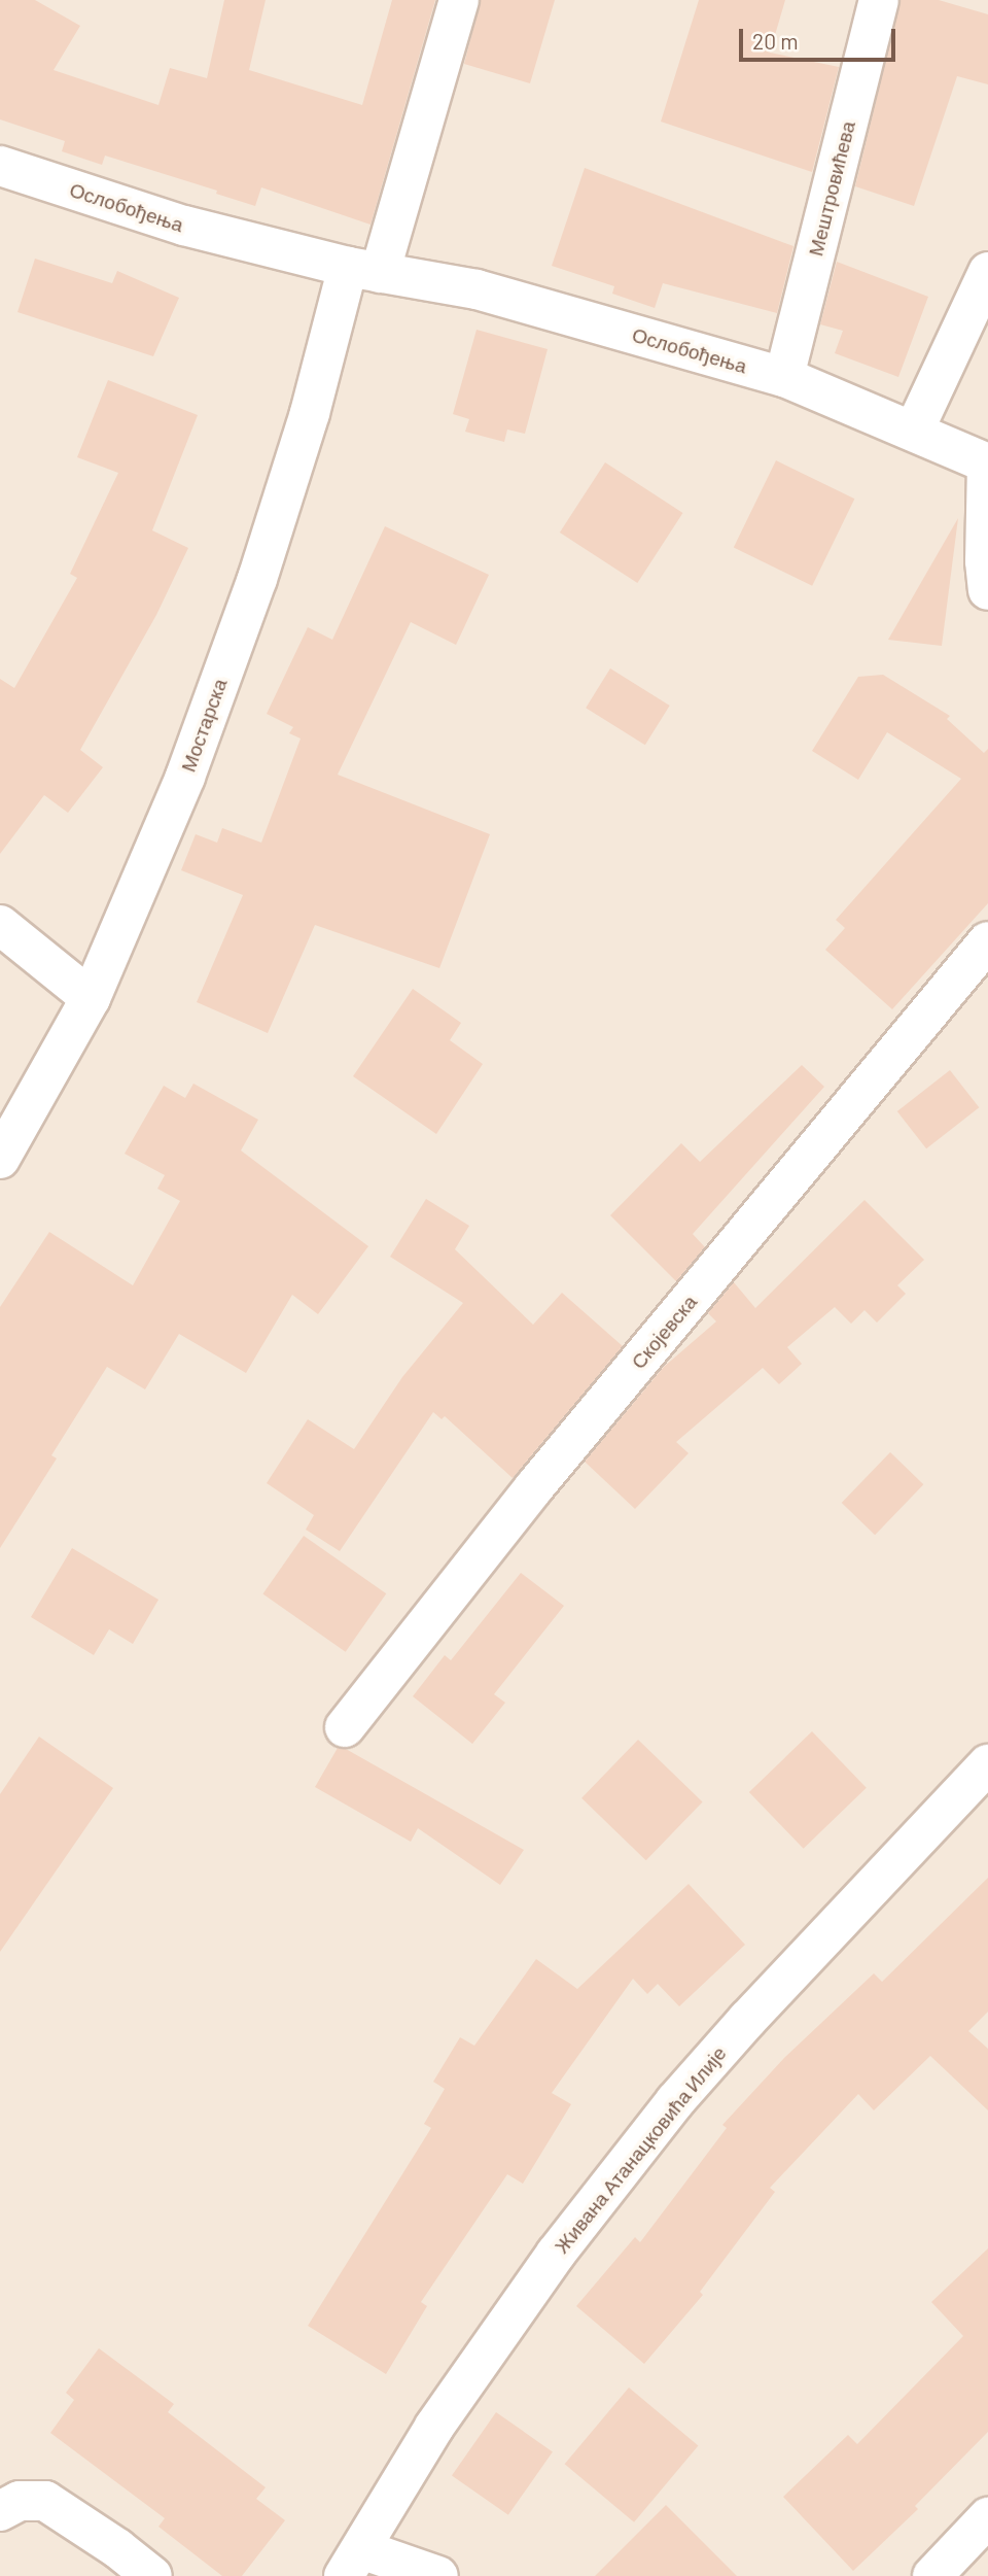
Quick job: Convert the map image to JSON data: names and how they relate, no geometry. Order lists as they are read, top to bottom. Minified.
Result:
{"streets":{"street":["Мештровићева","Ослобођења","Мостарска","Скојевска","Живана Атанацковића Илије"]},"crossings":[["Мештровићева","Ослобођења"],["Ослобођења","Мостарска"]],"scale_bar":"20 m"}
